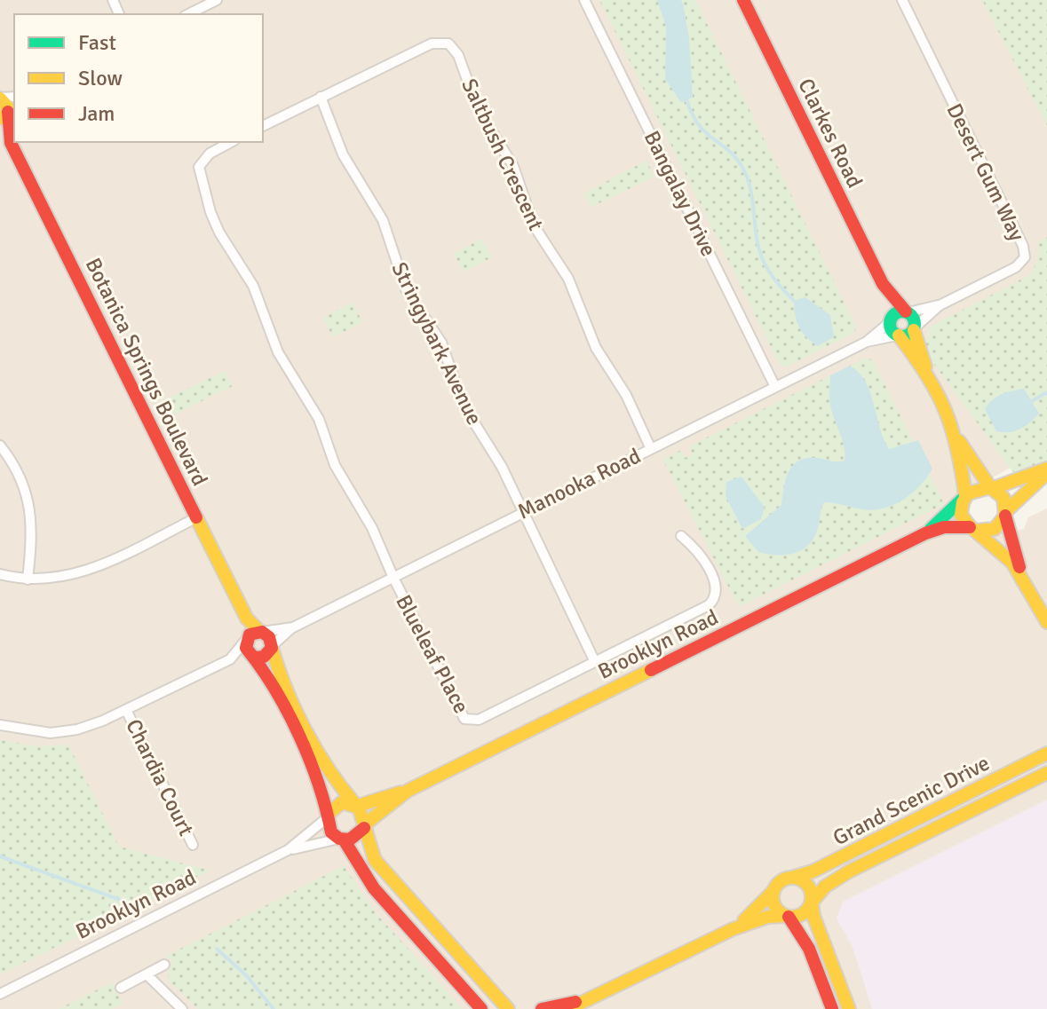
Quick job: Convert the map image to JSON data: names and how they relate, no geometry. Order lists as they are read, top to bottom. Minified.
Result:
{"streets":{"street":["Clarkes Road","Saltbush Crescent","Desert Gum Way","Bangalay Drive","Stringybark Avenue","Botanica Springs Boulevard","Manooka Road","Brooklyn Road","Blueleaf Place","Chardia Court","Grand Scenic Drive"]},"crossings":[["Clarkes Road","Desert Gum Way"],["Clarkes Road","Manooka Road"],["Saltbush Crescent","Stringybark Avenue"],["Saltbush Crescent","Manooka Road"],["Desert Gum Way","Manooka Road"],["Bangalay Drive","Manooka Road"],["Stringybark Avenue","Manooka Road"],["Stringybark Avenue","Blueleaf Place"],["Botanica Springs Boulevard","Manooka Road"],["Manooka Road","Blueleaf Place"]],"legend":["Fast","Slow","Jam"]}
